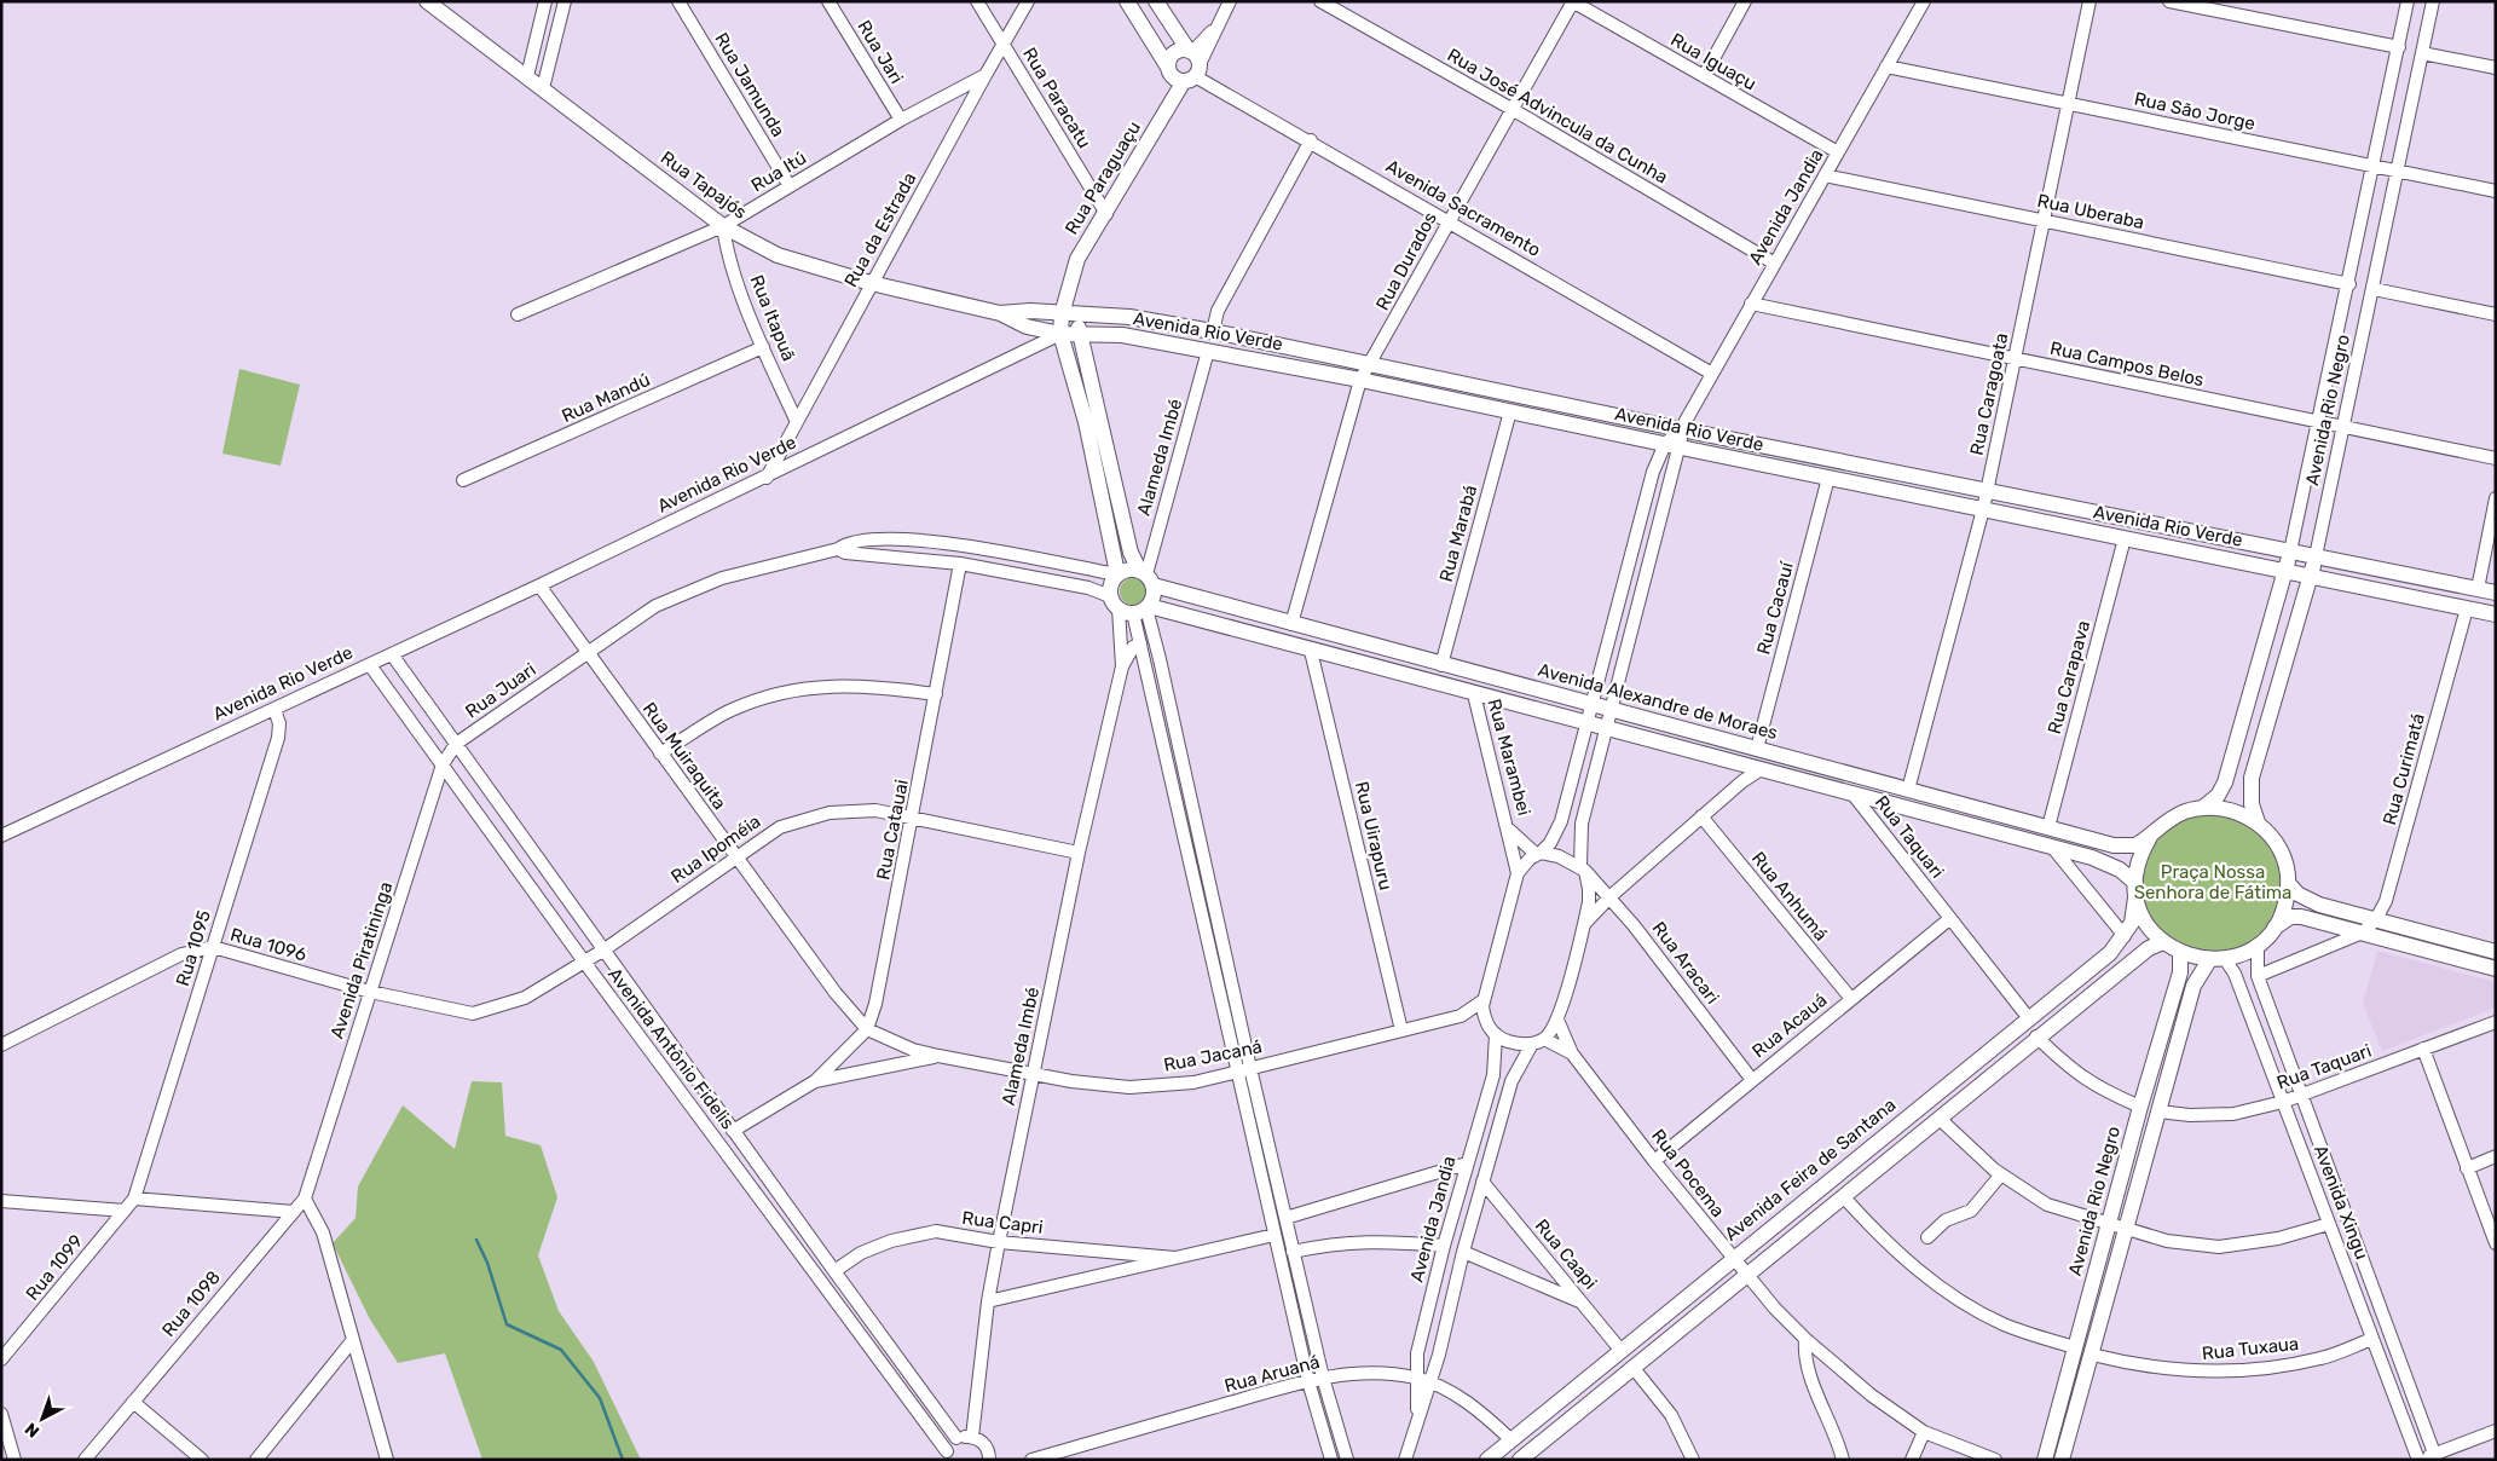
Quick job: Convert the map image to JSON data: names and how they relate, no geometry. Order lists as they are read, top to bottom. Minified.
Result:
{"streets":{"main road":["Rua Paraguaçu","Rua Tapajós","Avenida Rio Verde","Avenida Rio Negro","Avenida Alexandre de Moraes","Avenida Feira de Santana"],"street":["Rua Jari","Rua Iguaçu","Rua Jamunda","Rua Paracatu","Rua São Jorge","Rua José Advincula da Cunha","Rua Itú","Avenida Jandia","Avenida Sacramento","Rua Uberaba","Rua da Estrada","Rua Durados","Rua Itapuã","Rua Campos Belos","Rua Caragoata","Rua Mandú","Alameda Imbé","Rua Marabá","Rua Cacauí","Rua Carapava","Rua Juari","Rua Muiraquita","Rua Marambei","Rua Curimatá","Rua Catauai","Rua Uirapuru","Rua Taquari","Rua Ipoméia","Rua Anhumá","Rua 1096","Rua 1095","Avenida Piratininga","Rua Aracari","Rua Acauá","Avenida Antônio Fidelis","Rua Jacaná","Rua Pocema","Avenida Xingu","Rua Capri","Rua Caapi","Rua 1099","Rua 1098","Rua Tuxaua","Rua Aruaná"]},"crossings":[["Rua Jari","Rua Itú"],["Rua Iguaçu","Avenida Jandia"],["Rua Iguaçu","Rua Durados"],["Rua Jamunda","Rua Itú"],["Rua Paracatu","Rua Paraguaçu"],["Rua Paracatu","Rua da Estrada"],["Rua São Jorge","Avenida Jandia"],["Rua São Jorge","Rua Caragoata"],["Rua São Jorge","Avenida Rio Negro"],["Rua José Advincula da Cunha","Avenida Jandia"],["Rua José Advincula da Cunha","Rua Durados"],["Rua Itú","Rua Tapajós"],["Rua Itú","Rua da Estrada"],["Rua Itú","Rua Itapuã"],["Rua Paraguaçu","Rua Tapajós"],["Rua Paraguaçu","Avenida Sacramento"],["Rua Paraguaçu","Avenida Rio Verde"],["Rua Tapajós","Rua da Estrada"],["Rua Tapajós","Rua Itapuã"],["Rua Tapajós","Avenida Rio Verde"],["Avenida Jandia","Avenida Sacramento"],["Avenida Jandia","Rua Uberaba"],["Avenida Jandia","Avenida Rio Verde"],["Avenida Jandia","Rua Campos Belos"],["Avenida Jandia","Rua Aracari"],["Avenida Jandia","Rua Pocema"],["Avenida Jandia","Rua Caapi"],["Avenida Jandia","Rua Aruaná"],["Avenida Sacramento","Rua Durados"],["Rua Uberaba","Rua Caragoata"],["Rua Uberaba","Avenida Rio Negro"],["Rua da Estrada","Rua Itapuã"],["Rua da Estrada","Avenida Rio Verde"],["Rua Durados","Avenida Rio Verde"],["Rua Itapuã","Rua Mandú"],["Avenida Rio Verde","Rua Caragoata"],["Avenida Rio Verde","Avenida Rio Negro"],["Avenida Rio Verde","Alameda Imbé"],["Avenida Rio Verde","Rua Marabá"],["Avenida Rio Verde","Rua Cacauí"],["Avenida Rio Verde","Rua Carapava"],["Avenida Rio Verde","Rua Muiraquita"],["Avenida Rio Verde","Rua Curimatá"],["Avenida Rio Verde","Rua 1095"],["Avenida Rio Verde","Avenida Antônio Fidelis"],["Rua Campos Belos","Rua Caragoata"],["Rua Campos Belos","Avenida Rio Negro"],["Rua Caragoata","Avenida Alexandre de Moraes"],["Avenida Rio Negro","Avenida Alexandre de Moraes"],["Avenida Rio Negro","Avenida Feira de Santana"],["Avenida Rio Negro","Avenida Xingu"],["Alameda Imbé","Avenida Alexandre de Moraes"],["Alameda Imbé","Rua Ipoméia"],["Alameda Imbé","Rua Jacaná"],["Alameda Imbé","Rua Capri"],["Rua Marabá","Avenida Alexandre de Moraes"],["Rua Cacauí","Avenida Alexandre de Moraes"],["Rua Carapava","Avenida Alexandre de Moraes"],["Rua Juari","Rua Muiraquita"],["Rua Juari","Avenida Piratininga"],["Rua Juari","Avenida Antônio Fidelis"],["Avenida Alexandre de Moraes","Avenida Feira de Santana"],["Avenida Alexandre de Moraes","Avenida Xingu"],["Rua Muiraquita","Rua Catauai"],["Rua Muiraquita","Rua Ipoméia"],["Rua Muiraquita","Rua Jacaná"],["Rua Catauai","Rua Ipoméia"],["Rua Catauai","Rua Jacaná"],["Rua Uirapuru","Rua Jacaná"],["Rua Taquari","Rua Acauá"],["Rua Taquari","Avenida Feira de Santana"],["Rua Taquari","Avenida Xingu"],["Rua Ipoméia","Rua 1096"],["Rua Ipoméia","Avenida Antônio Fidelis"],["Rua Anhumá","Rua Acauá"],["Rua 1096","Rua 1095"],["Rua 1096","Avenida Piratininga"],["Rua 1095","Rua 1099"],["Avenida Piratininga","Avenida Antônio Fidelis"],["Avenida Piratininga","Rua 1098"],["Rua Aracari","Rua Acauá"],["Rua Acauá","Rua Pocema"],["Avenida Antônio Fidelis","Rua Jacaná"],["Avenida Antônio Fidelis","Rua Capri"],["Avenida Feira de Santana","Rua Pocema"],["Avenida Feira de Santana","Avenida Xingu"],["Avenida Feira de Santana","Rua Caapi"],["Avenida Feira de Santana","Rua Aruaná"],["Avenida Xingu","Rua Tuxaua"]],"parks":["Praça Nossa Senhora de Fátima"],"north":"bottom left"}
